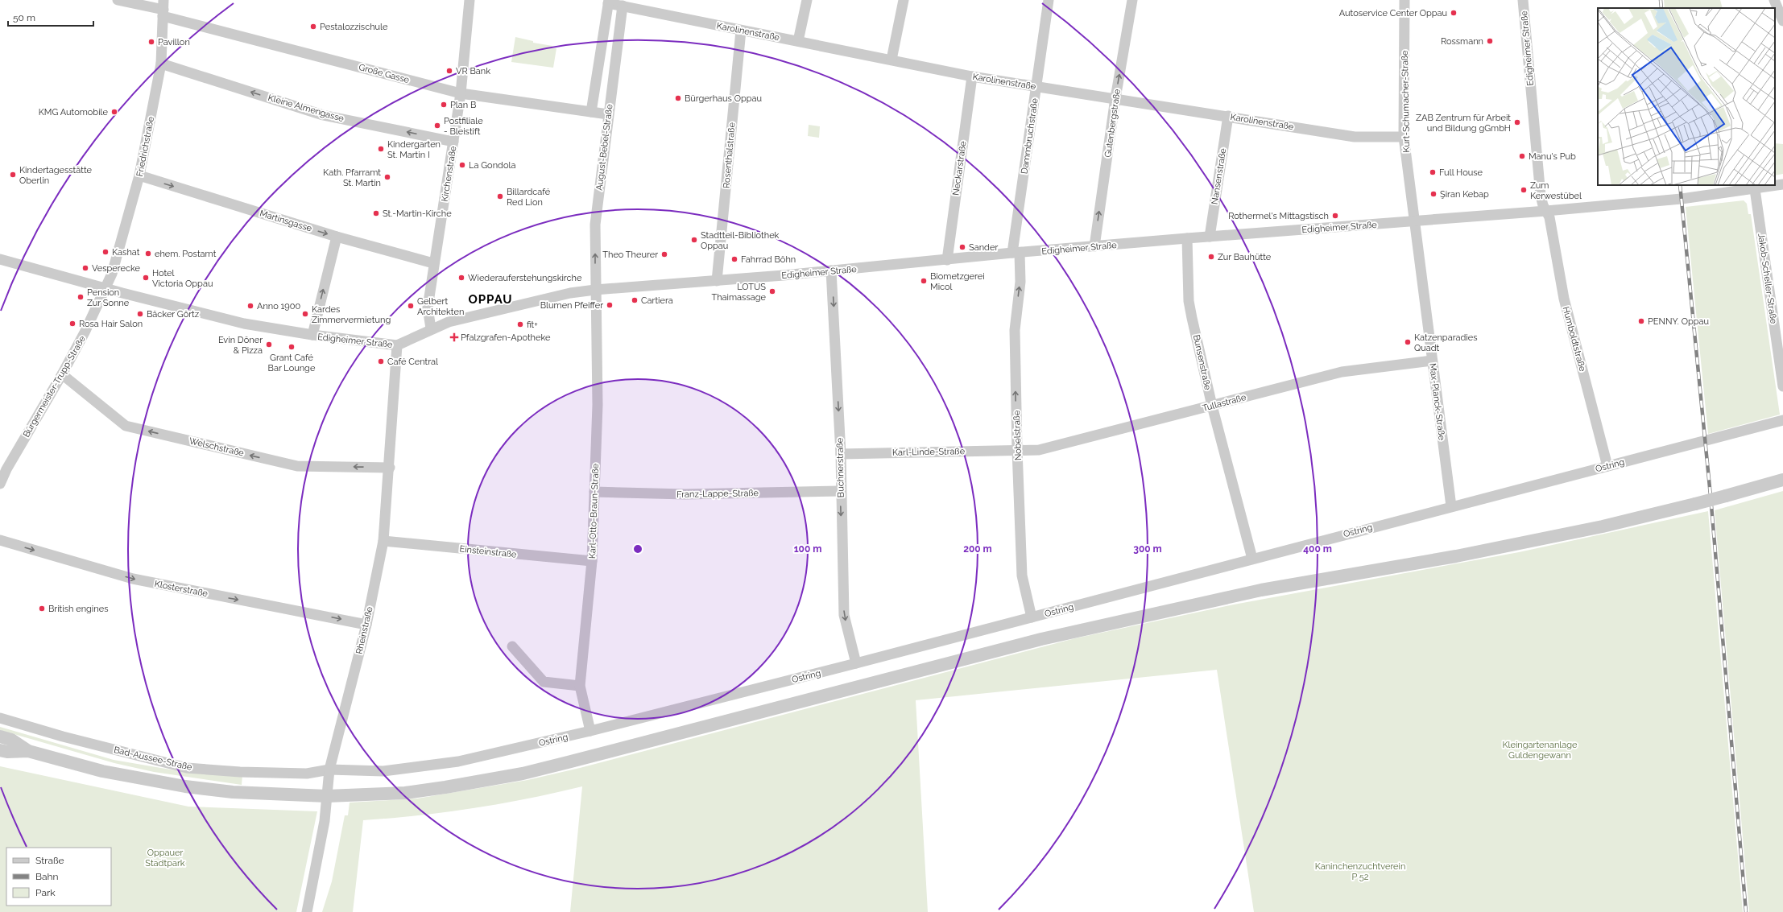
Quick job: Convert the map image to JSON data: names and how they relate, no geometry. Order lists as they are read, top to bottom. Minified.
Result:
{"streets":{"street":["Karolinenstraße","Edigheimer Straße","Große Gasse","Kurt-Schumacher-Straße","Kleine Almengasse","Gutenbergstraße","Dammbruchstraße","Friedrichstraße","August-Bebel-Straße","Rosenthalstraße","Neckarstraße","Kirchenstraße","Nansenstraße","Martinsgasse","Jakob-Scheller-Straße","Humboldtstraße","Bunsenstraße","Bürgermeister-Trupp-Straße","Max-Planck-Straße","Tullastraße","Nobelstraße","Welschstraße","Karl-Linde-Straße","Ostring","Buchnerstraße","Franz-Lappe-Straße","Karl-Otto-Braun-Straße","Einsteinstraße","Klosterstraße","Rheinstraße","Bad-Aussee-Straße"]},"crossings":[["Karolinenstraße","Kurt-Schumacher-Straße"],["Karolinenstraße","Gutenbergstraße"],["Karolinenstraße","Dammbruchstraße"],["Karolinenstraße","August-Bebel-Straße"],["Karolinenstraße","Rosenthalstraße"],["Karolinenstraße","Neckarstraße"],["Karolinenstraße","Nansenstraße"],["Edigheimer Straße","Kurt-Schumacher-Straße"],["Edigheimer Straße","Gutenbergstraße"],["Edigheimer Straße","Dammbruchstraße"],["Edigheimer Straße","Friedrichstraße"],["Edigheimer Straße","August-Bebel-Straße"],["Edigheimer Straße","Rosenthalstraße"],["Edigheimer Straße","Neckarstraße"],["Edigheimer Straße","Kirchenstraße"],["Edigheimer Straße","Nansenstraße"],["Edigheimer Straße","Jakob-Scheller-Straße"],["Edigheimer Straße","Humboldtstraße"],["Edigheimer Straße","Bunsenstraße"],["Edigheimer Straße","Bürgermeister-Trupp-Straße"],["Edigheimer Straße","Max-Planck-Straße"],["Edigheimer Straße","Nobelstraße"],["Edigheimer Straße","Buchnerstraße"],["Edigheimer Straße","Karl-Otto-Braun-Straße"],["Edigheimer Straße","Rheinstraße"],["Große Gasse","Friedrichstraße"],["Große Gasse","August-Bebel-Straße"],["Große Gasse","Kirchenstraße"],["Kurt-Schumacher-Straße","Max-Planck-Straße"],["Kleine Almengasse","Friedrichstraße"],["Kleine Almengasse","Kirchenstraße"],["Dammbruchstraße","Nobelstraße"],["Friedrichstraße","Martinsgasse"],["Friedrichstraße","Bürgermeister-Trupp-Straße"],["August-Bebel-Straße","Karl-Otto-Braun-Straße"],["Kirchenstraße","Martinsgasse"],["Humboldtstraße","Ostring"],["Bunsenstraße","Tullastraße"],["Bunsenstraße","Ostring"],["Bürgermeister-Trupp-Straße","Welschstraße"],["Max-Planck-Straße","Tullastraße"],["Max-Planck-Straße","Ostring"],["Tullastraße","Nobelstraße"],["Tullastraße","Karl-Linde-Straße"],["Nobelstraße","Karl-Linde-Straße"],["Nobelstraße","Ostring"],["Welschstraße","Rheinstraße"],["Karl-Linde-Straße","Buchnerstraße"],["Ostring","Buchnerstraße"],["Ostring","Karl-Otto-Braun-Straße"],["Ostring","Rheinstraße"],["Ostring","Bad-Aussee-Straße"],["Buchnerstraße","Franz-Lappe-Straße"],["Franz-Lappe-Straße","Karl-Otto-Braun-Straße"],["Karl-Otto-Braun-Straße","Einsteinstraße"],["Einsteinstraße","Rheinstraße"],["Klosterstraße","Rheinstraße"],["Rheinstraße","Bad-Aussee-Straße"]],"one_way":["Kleine Almengasse","Gutenbergstraße","August-Bebel-Straße","Martinsgasse","Nobelstraße","Welschstraße","Buchnerstraße","Klosterstraße"],"districts":["OPPAU"],"parks":["Kleingartenanlage Guldengewann","Oppauer Stadtpark","Kaninchenzuchtverein P 52"],"places":{"other":["Autoservice Center Oppau","Pestalozzischule","Rossmann","Pavillon","VR Bank","Bürgerhaus Oppau","Plan B","KMG Automobile","ZAB Zentrum für Arbeit und Bildung gGmbH","Postfiliale - Bleistift","Kindergarten St. Martin I","Manu's Pub","La Gondola","Full House","Kindertagesstätte Oberlin","Kath. Pfarramt St. Martin","Zum Kerwestübel","Şiran Kebap","Billardcafé Red Lion","St.-Martin-Kirche","Rothermel's Mittagstisch","Stadtteil-Bibliothek Oppau","Sander","Kashat","ehem. Postamt","Theo Theurer","Zur Bauhütte","Fahrrad Böhn","Vesperecke","Hotel Victoria Oppau","Wiederauferstehungskirche","Biometzgerei Micol","LOTUS Thaimassage","Pension Zur Sonne","Cartiera","Blumen Pfeiffer","Anno 1900","Gelbert Architekten","Bäcker Görtz","Kardes Zimmervermietung","PENNY. Oppau","Rosa Hair Salon","fit+","Katzenparadies Quadt","Evin Döner & Pizza","Grant Café Bar Lounge","Café Central","British engines"],"health":["Pfalzgrafen-Apotheke"]},"legend":["Straße","Bahn","Park"],"scale_bar":"50 m","rings":["100 m","200 m","300 m","400 m"]}
